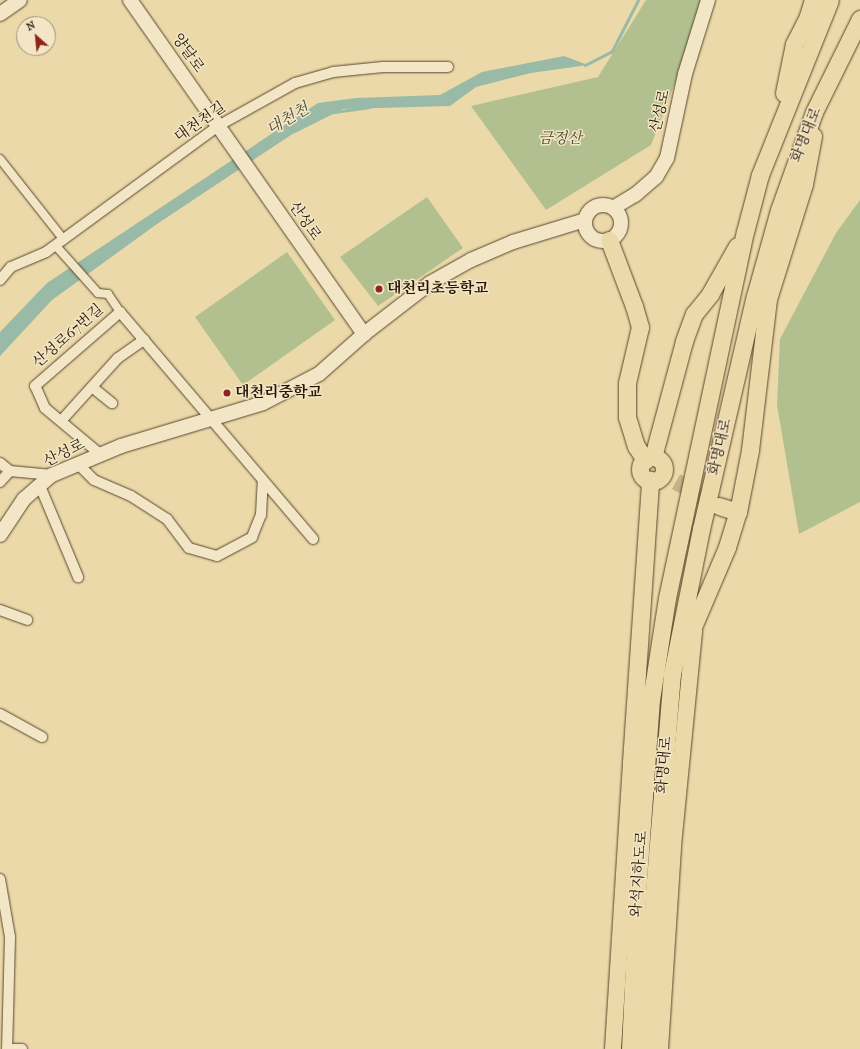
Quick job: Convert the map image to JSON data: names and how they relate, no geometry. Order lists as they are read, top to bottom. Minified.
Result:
{"streets":{"highway":["화명대로","와석지하도로"],"main road":["양달로","산성로"],"street":["대천천길","산성로67번길"]},"crossings":[["양달로","산성로"],["양달로","대천천길"],["산성로","대천천길"],["산성로","산성로67번길"],["화명대로","와석지하도로"]],"water":["대천천"],"parks":["금정산"],"places":["대천리초등학교","대천리중학교"],"north":"top left"}
